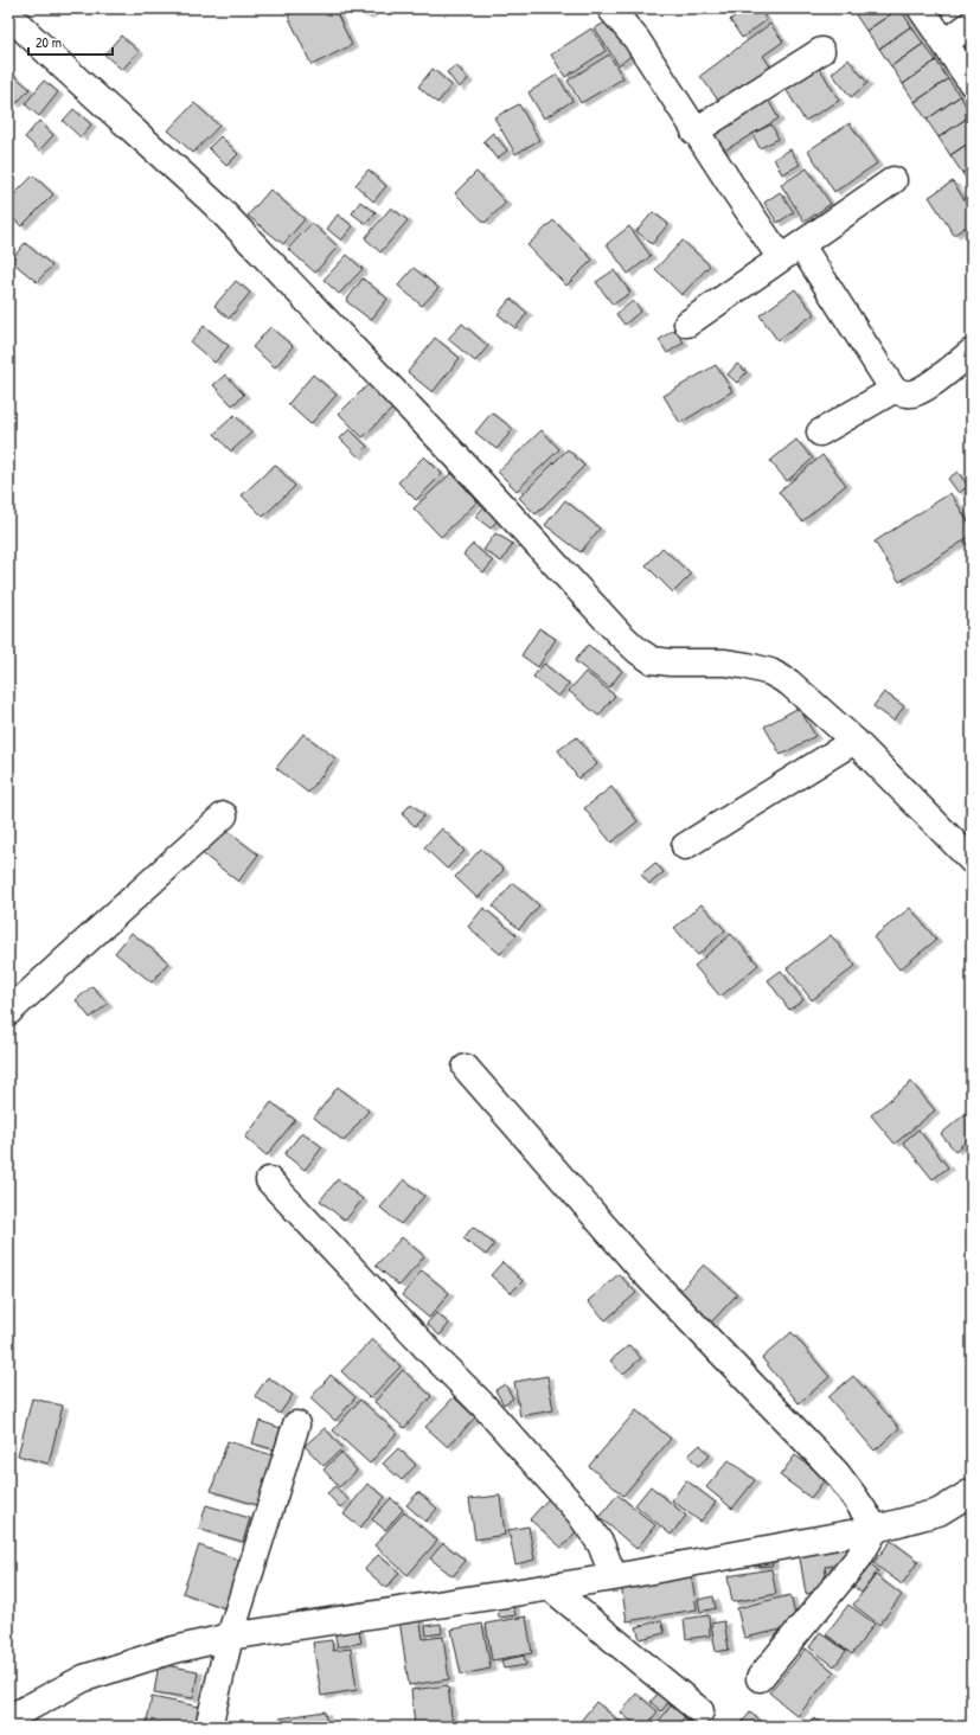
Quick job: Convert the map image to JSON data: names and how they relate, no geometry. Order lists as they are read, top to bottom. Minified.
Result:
{"scale_bar":"20 m"}
